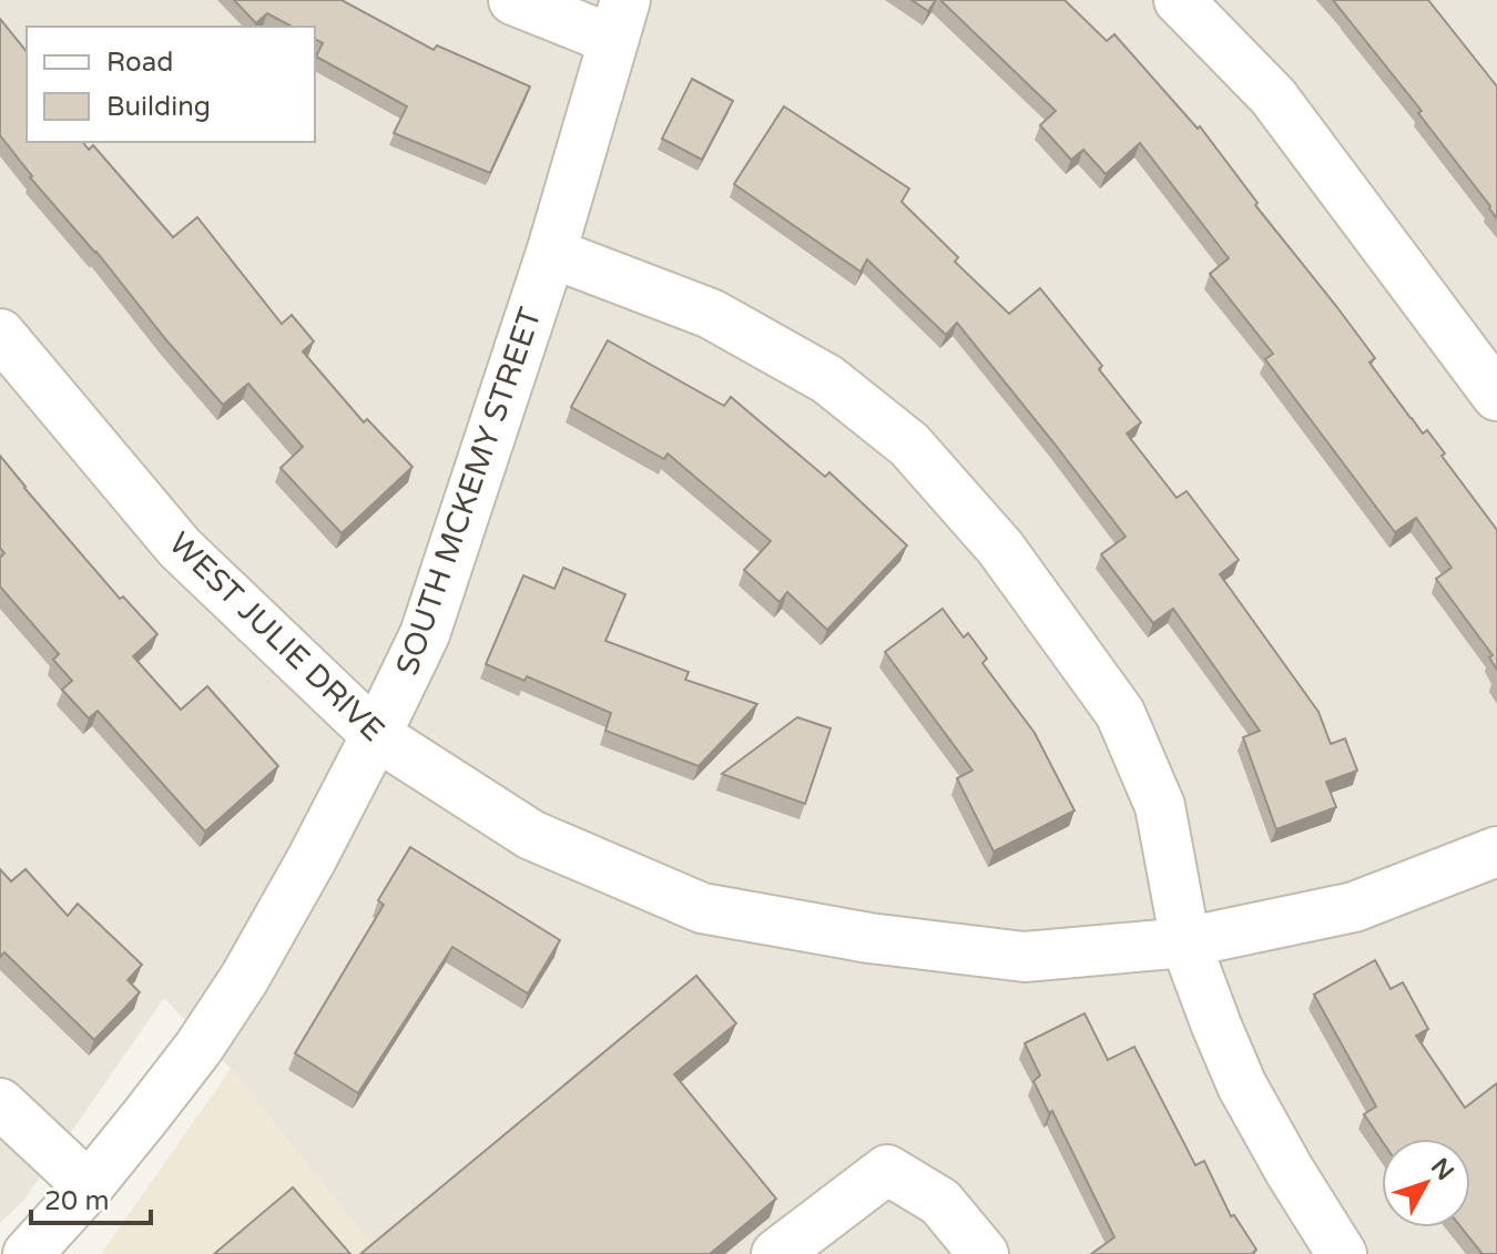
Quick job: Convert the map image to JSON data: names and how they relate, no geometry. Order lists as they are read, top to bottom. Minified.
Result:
{"streets":{"street":["SOUTH MCKEMY STREET","WEST JULIE DRIVE"]},"crossings":[["SOUTH MCKEMY STREET","WEST JULIE DRIVE"]],"legend":["Road","Building"],"scale_bar":"20 m","north":"top right"}
